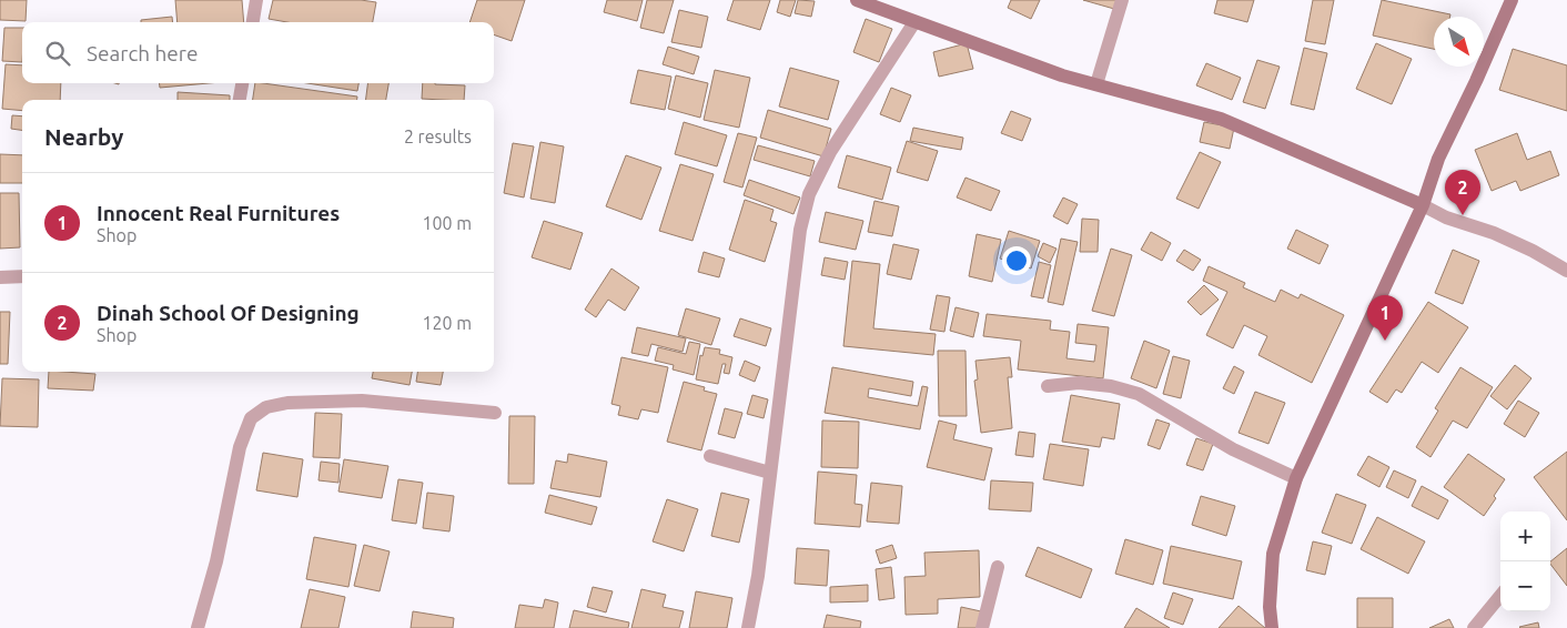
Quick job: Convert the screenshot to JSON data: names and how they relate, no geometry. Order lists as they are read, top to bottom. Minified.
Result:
{"north":"bottom right","page":{"search":"Search here","heading":["Nearby","2 results"],"pins":["2","1"],"list":[{"mark":"1","name":"Innocent Real Furnitures","note":"Shop","value":"100 m"},{"mark":"2","name":"Dinah School Of Designing","note":"Shop","value":"120 m"}],"map_buttons":["+","−"]}}
